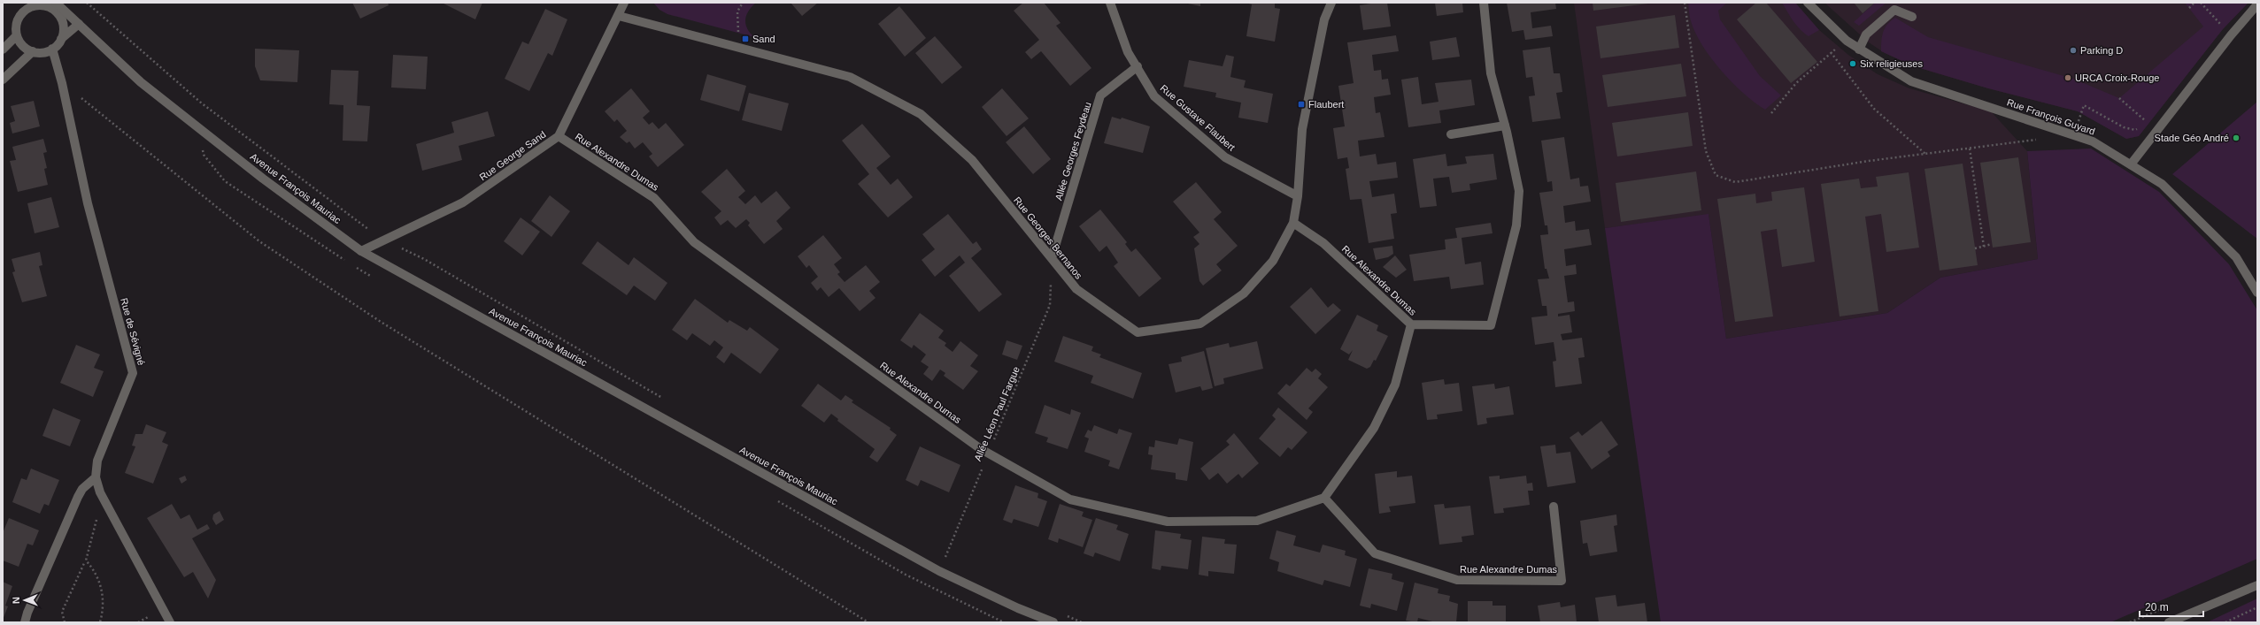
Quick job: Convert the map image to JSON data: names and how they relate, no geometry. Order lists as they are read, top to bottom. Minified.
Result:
{"streets":{"street":["Rue François Guyard","Rue Gustave Flaubert","Allée Georges Feydeau","Rue George Sand","Rue Alexandre Dumas","Avenue François Mauriac","Rue Georges Bernanos","Rue de Sévigné"],"path":["Allée Léon Paul Fargue"]},"crossings":[["Rue Gustave Flaubert","Allée Georges Feydeau"],["Rue Gustave Flaubert","Rue Georges Bernanos"],["Allée Georges Feydeau","Rue Georges Bernanos"],["Allée Georges Feydeau","Allée Léon Paul Fargue"],["Rue George Sand","Rue Alexandre Dumas"],["Rue George Sand","Avenue François Mauriac"],["Rue George Sand","Rue Georges Bernanos"],["Rue Alexandre Dumas","Rue Georges Bernanos"],["Rue Alexandre Dumas","Allée Léon Paul Fargue"],["Rue Georges Bernanos","Allée Léon Paul Fargue"]],"places":{"transit":["Sand","Flaubert"],"other":["Parking D","Six religieuses","URCA Croix-Rouge","Stade Géo André"]},"scale_bar":"20 m","north":"left"}
